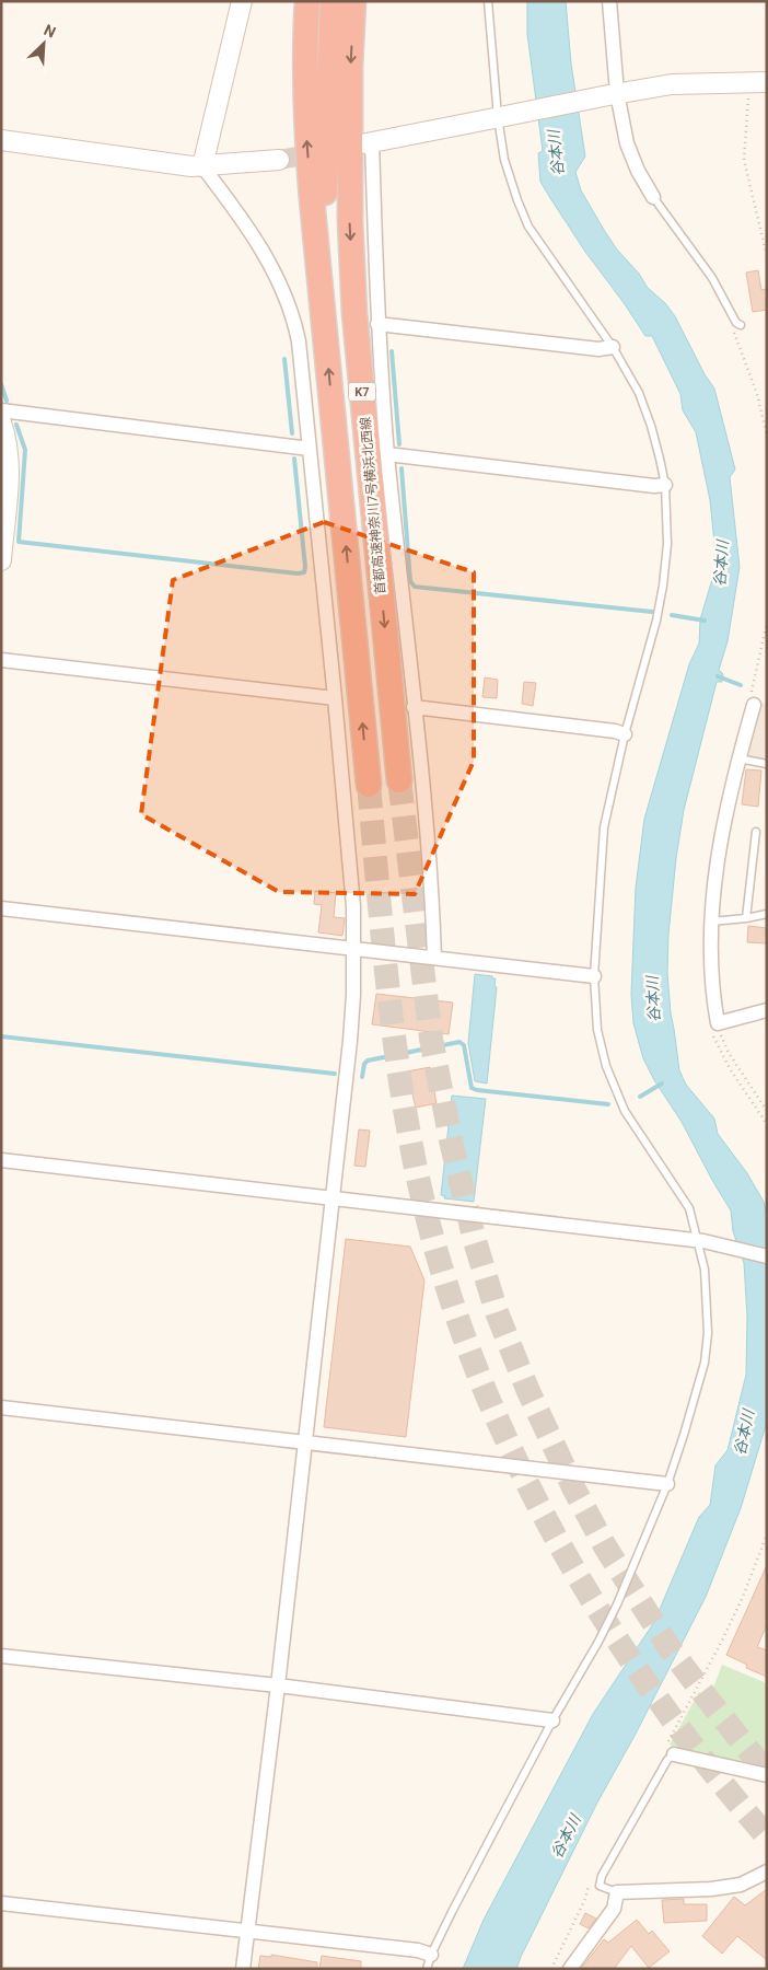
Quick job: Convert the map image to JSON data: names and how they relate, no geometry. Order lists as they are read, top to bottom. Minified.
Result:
{"streets":{"highway":["K7","首都高速神奈川7号横浜北西線"]},"water":["谷本川"],"north":"top right"}
